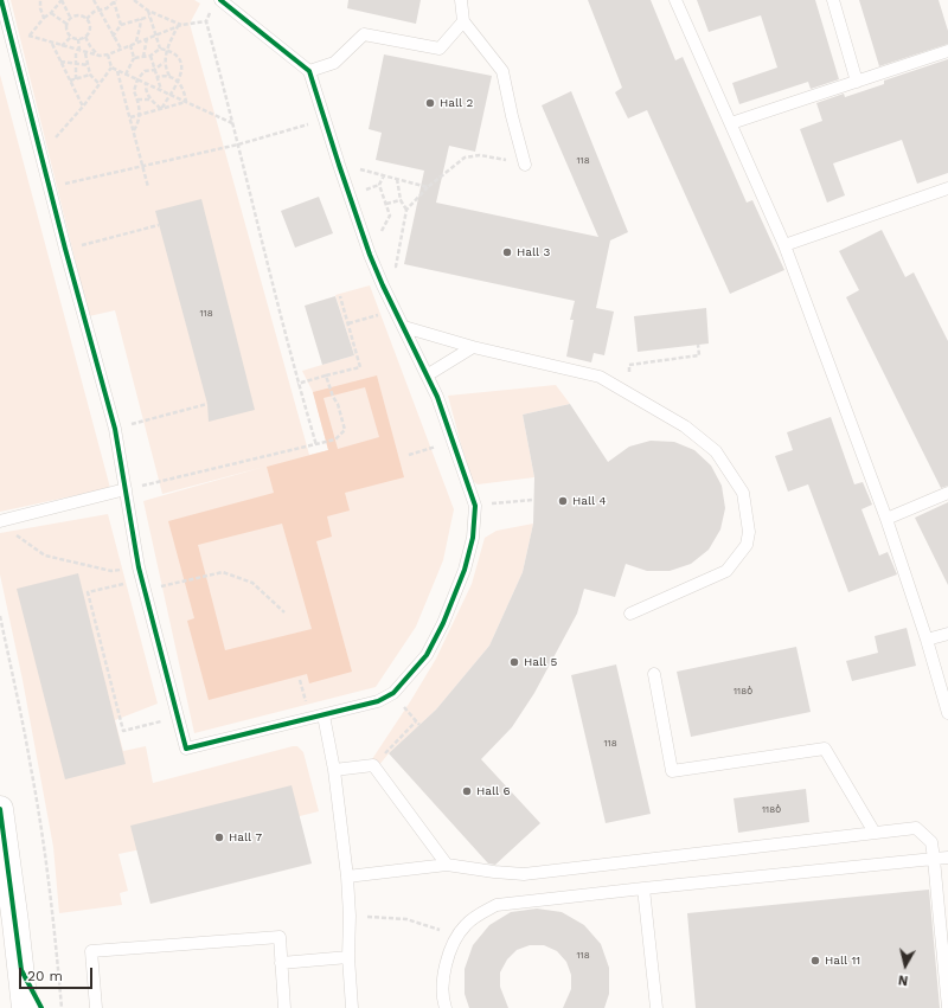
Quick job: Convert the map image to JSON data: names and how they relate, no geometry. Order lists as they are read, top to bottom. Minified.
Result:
{"places":["Hall 2","Hall 3","Hall 4","Hall 5","Hall 6","Hall 7","Hall 11"],"house_numbers":["118","118","118ბ","118","118ბ","118"],"scale_bar":"20 m","north":"bottom"}
